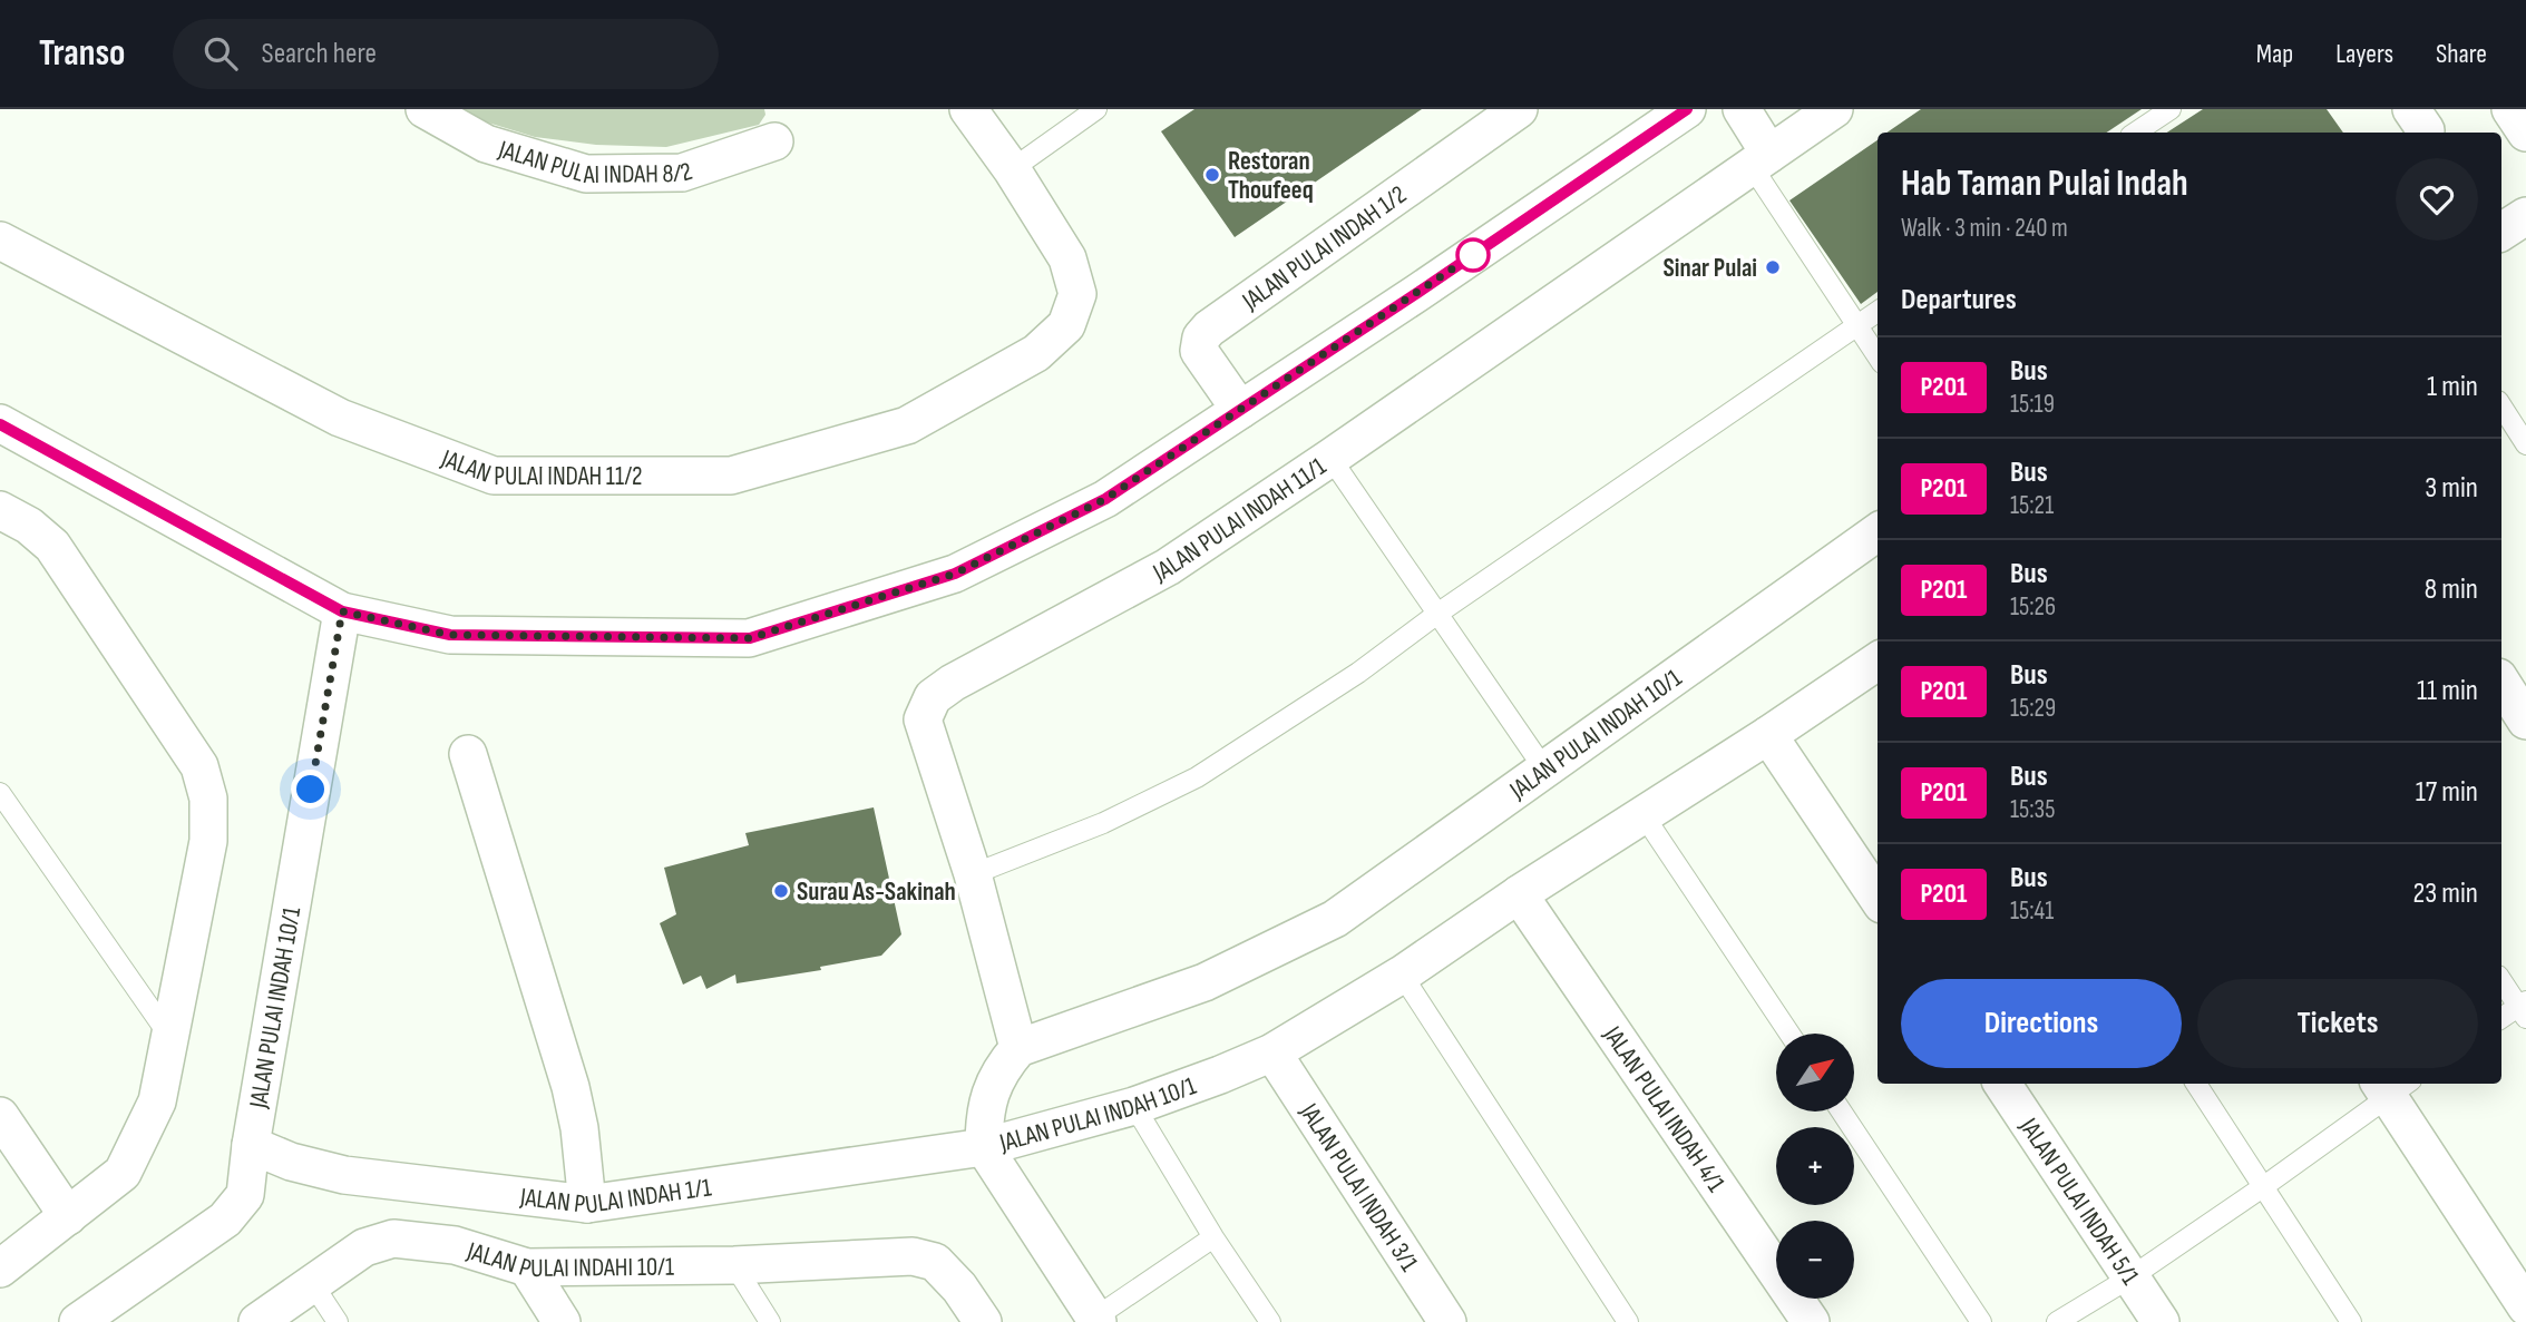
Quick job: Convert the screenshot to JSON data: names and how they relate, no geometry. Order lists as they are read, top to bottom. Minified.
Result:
{"streets":{"street":["JALAN PULAI INDAH 8/2","JALAN PULAI INDAH 1/2","JALAN PULAI INDAH 11/2","JALAN PULAI INDAH 11/1","JALAN PULAI INDAH 10/1","JALAN PULAI INDAH 4/1","JALAN PULAI INDAH 3/1","JALAN PULAI INDAH 1/1","JALAN PULAI INDAH 5/1","JALAN PULAI INDAHI 10/1"]},"crossings":[["JALAN PULAI INDAH 11/1","JALAN PULAI INDAH 10/1"],["JALAN PULAI INDAH 10/1","JALAN PULAI INDAH 4/1"],["JALAN PULAI INDAH 10/1","JALAN PULAI INDAH 3/1"],["JALAN PULAI INDAH 10/1","JALAN PULAI INDAH 1/1"]],"places":["Restoran Thoufeeq","Sinar Pulai","Surau As-Sakinah"],"lines":["bus line P201"],"north":"top right","page":{"header":"Transo","search":"Search here","nav":["Map","Layers","Share"],"heading":[["Hab Taman Pulai Indah","Walk · 3 min · 240 m"],"Departures"],"list":[{"mark":"P201","name":"Bus","note":"15:19","value":"1 min"},{"mark":"P201","name":"Bus","note":"15:21","value":"3 min"},{"mark":"P201","name":"Bus","note":"15:26","value":"8 min"},{"mark":"P201","name":"Bus","note":"15:29","value":"11 min"},{"mark":"P201","name":"Bus","note":"15:35","value":"17 min"},{"mark":"P201","name":"Bus","note":"15:41","value":"23 min"}],"buttons":["Directions","Tickets"],"map_buttons":["+","−"]}}
